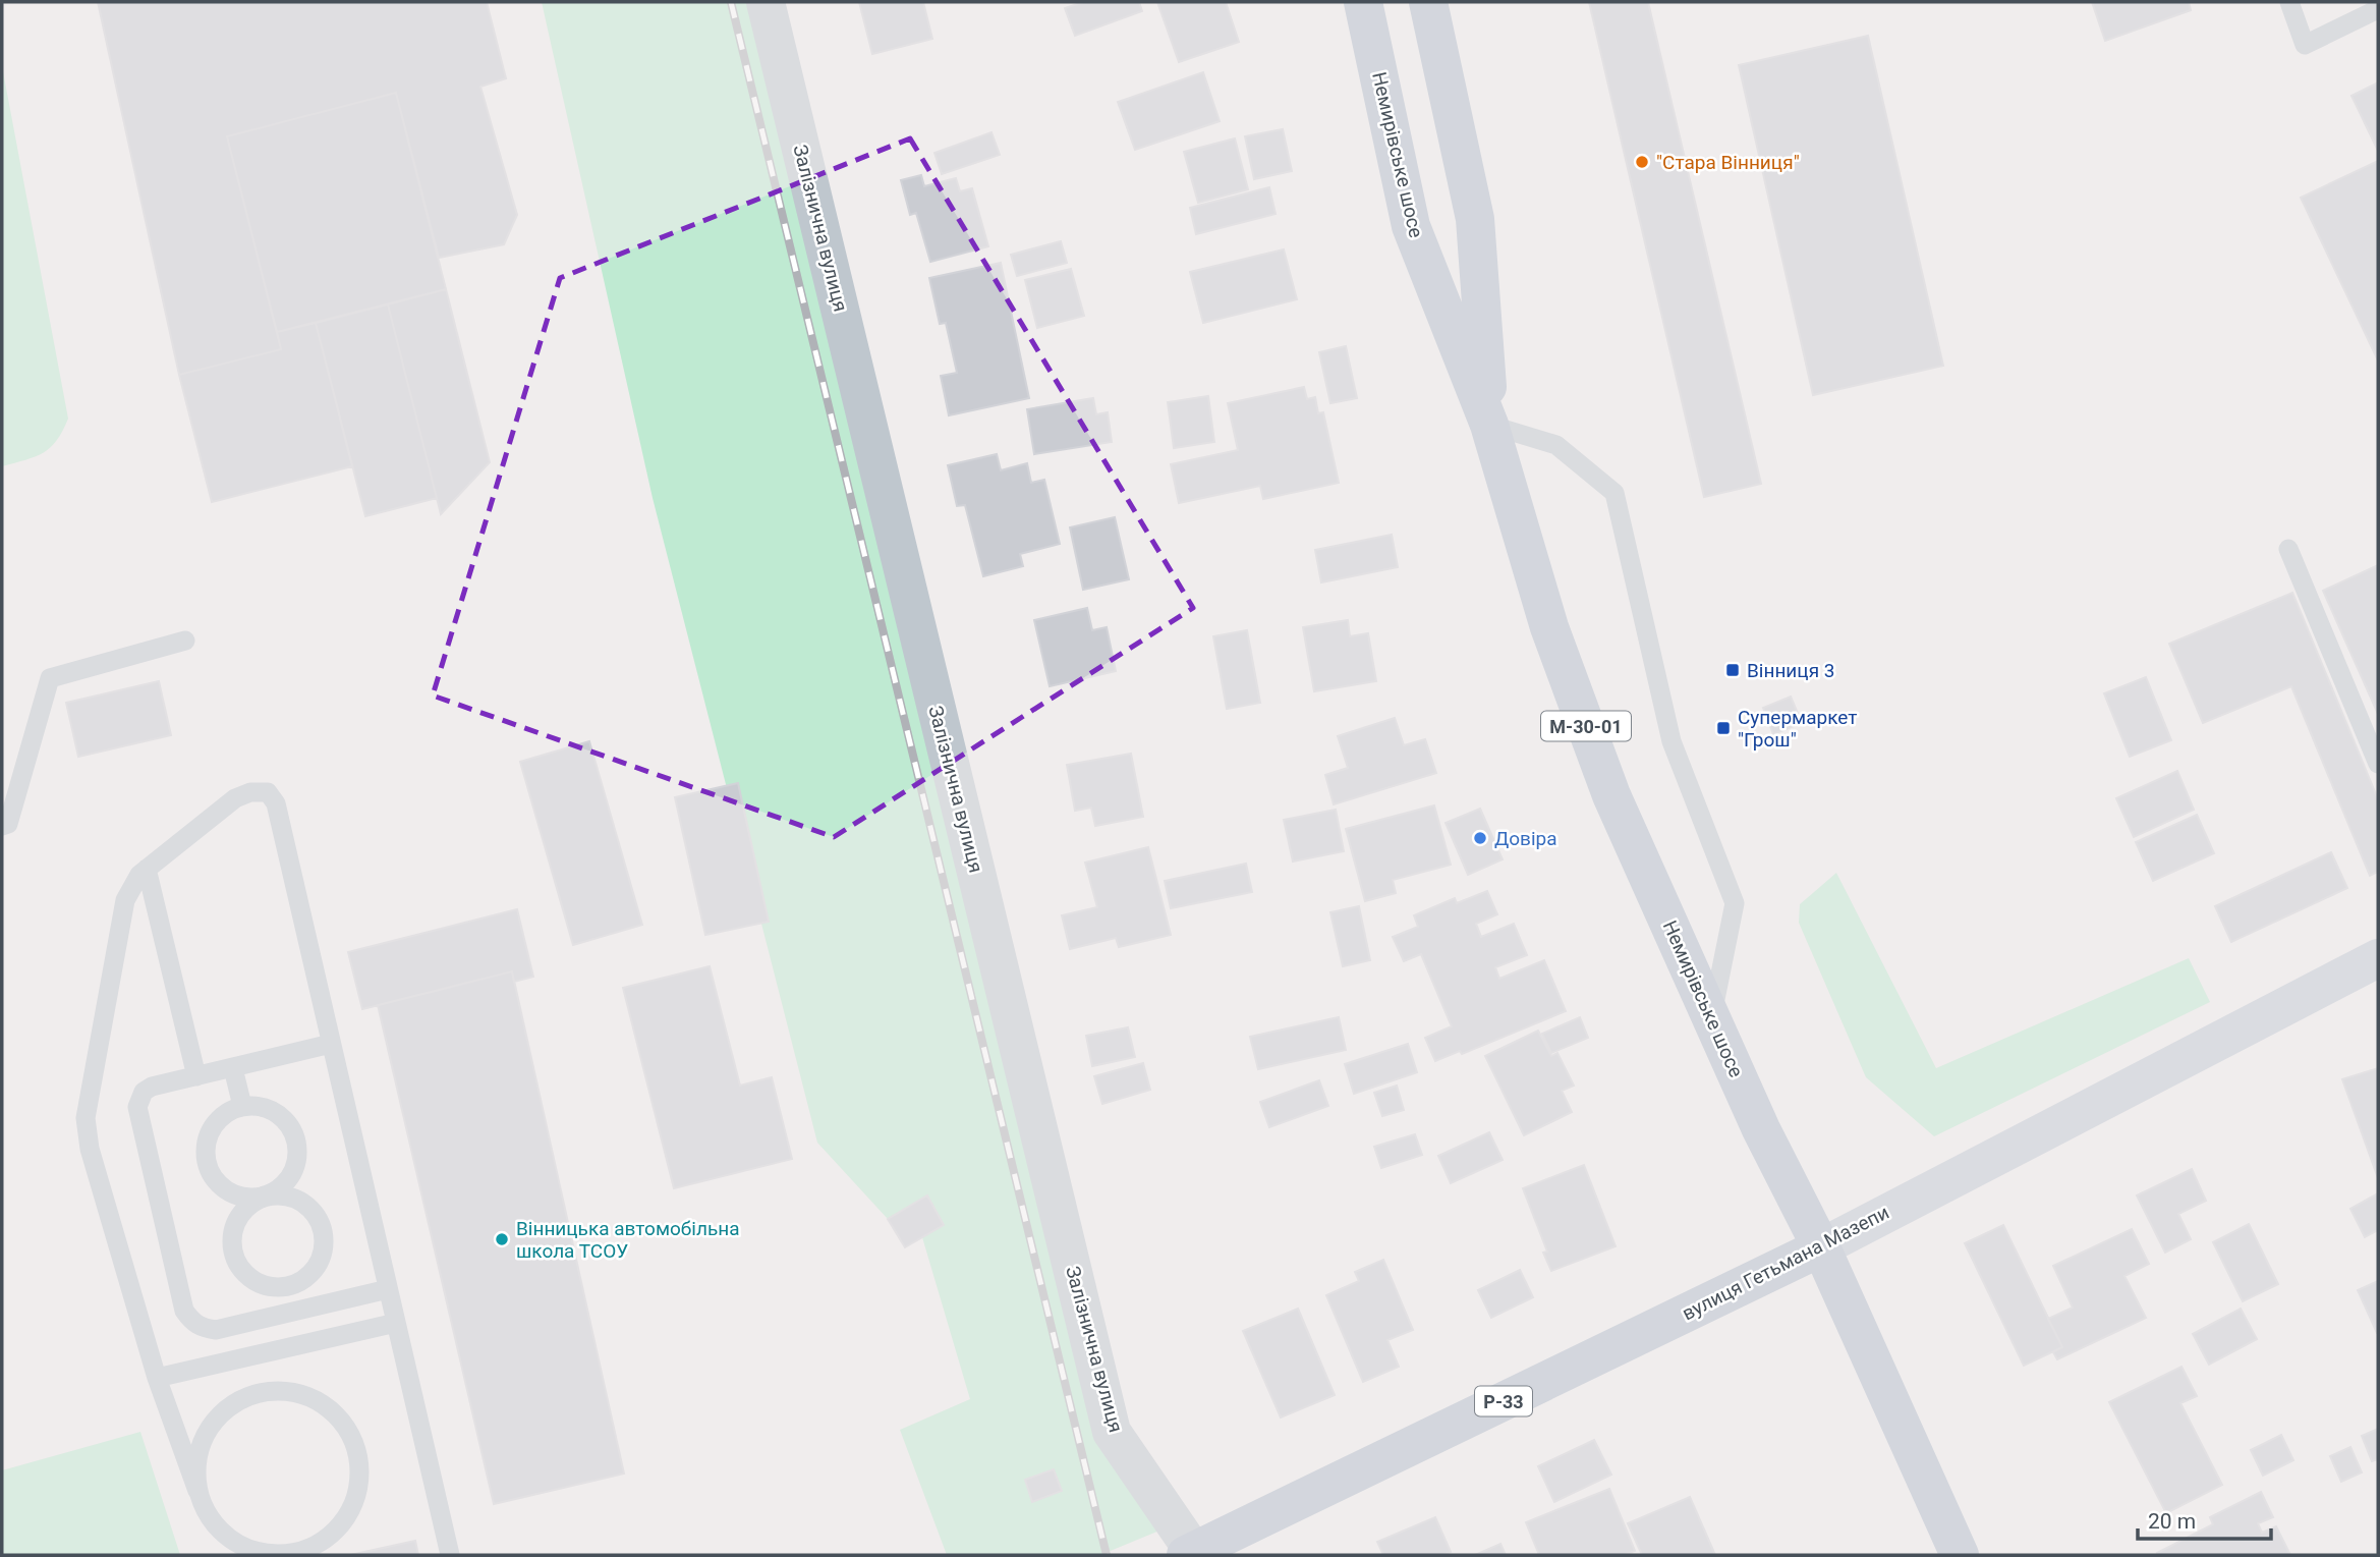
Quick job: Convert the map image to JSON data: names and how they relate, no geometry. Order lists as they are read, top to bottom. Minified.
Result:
{"streets":{"main road":["Немирівське шосе","М-30-01","вулиця Гетьмана Мазепи","Р-33"],"street":["Залізнична вулиця"]},"crossings":[["Немирівське шосе","вулиця Гетьмана Мазепи"],["Залізнична вулиця","вулиця Гетьмана Мазепи"]],"places":{"other":["\"Стара Вінниця\"","Довіра","Вінницька автомобільна школа ТСОУ"],"transit":["Вінниця 3","Супермаркет \"Грош\""]},"scale_bar":"20 m"}
